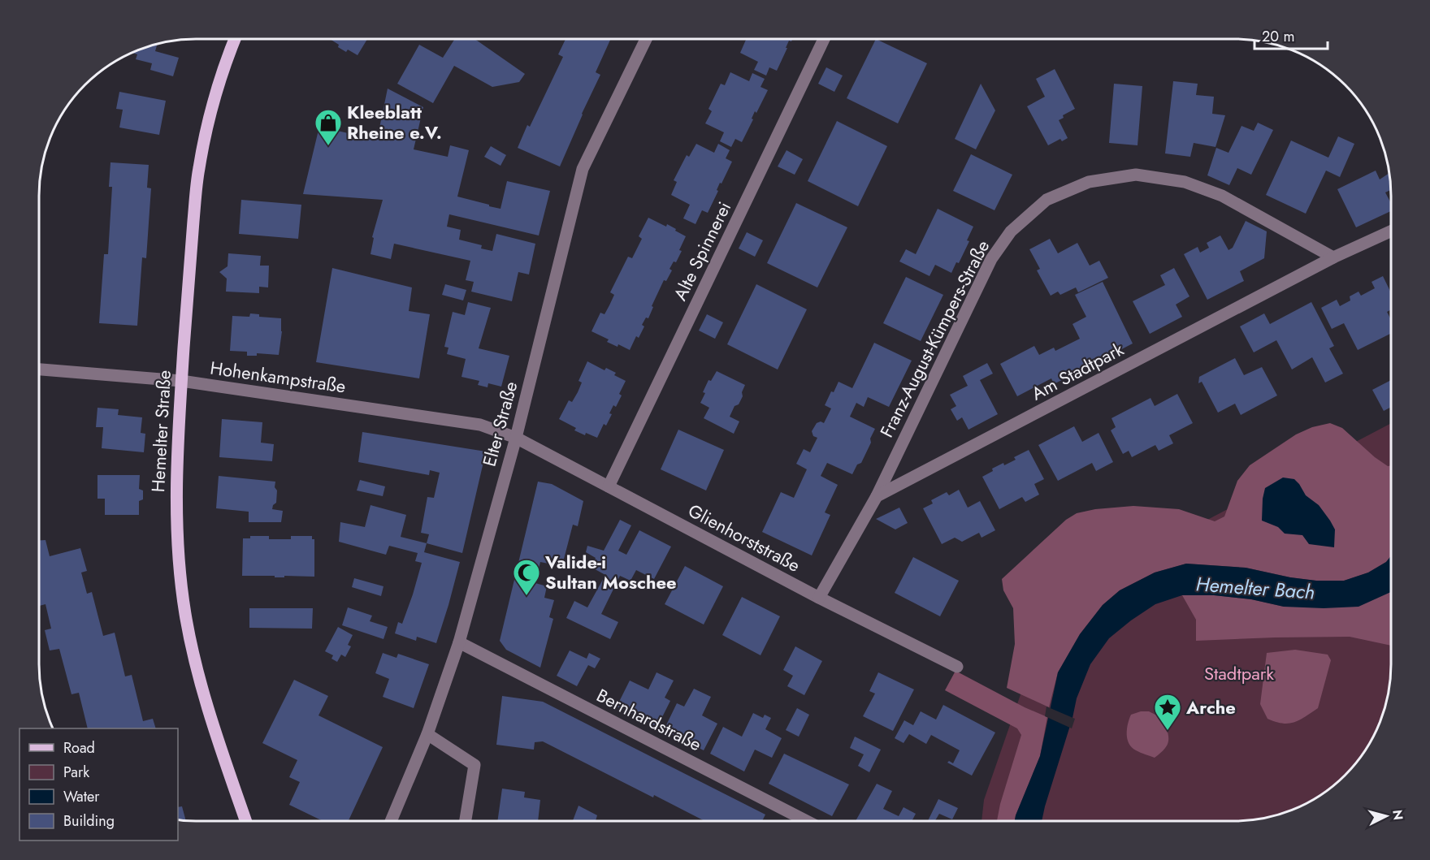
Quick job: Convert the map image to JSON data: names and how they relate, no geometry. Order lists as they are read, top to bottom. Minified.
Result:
{"streets":{"main road":["Hemelter Straße"],"street":["Alte Spinnerei","Franz-August-Kümpers-Straße","Am Stadtpark","Hohenkampstraße","Elter Straße","Glienhorststraße","Bernhardstraße"]},"crossings":[["Alte Spinnerei","Glienhorststraße"],["Franz-August-Kümpers-Straße","Am Stadtpark"],["Hohenkampstraße","Elter Straße"],["Hohenkampstraße","Hemelter Straße"],["Hohenkampstraße","Glienhorststraße"],["Elter Straße","Glienhorststraße"],["Elter Straße","Bernhardstraße"]],"water":["Hemelter Bach"],"parks":["Stadtpark"],"places":{"shop":["Kleeblatt Rheine e.V."],"mosque":["Valide-i Sultan Moschee"],"place":["Arche"]},"legend":["Road","Park","Water","Building"],"scale_bar":"20 m","north":"right"}
